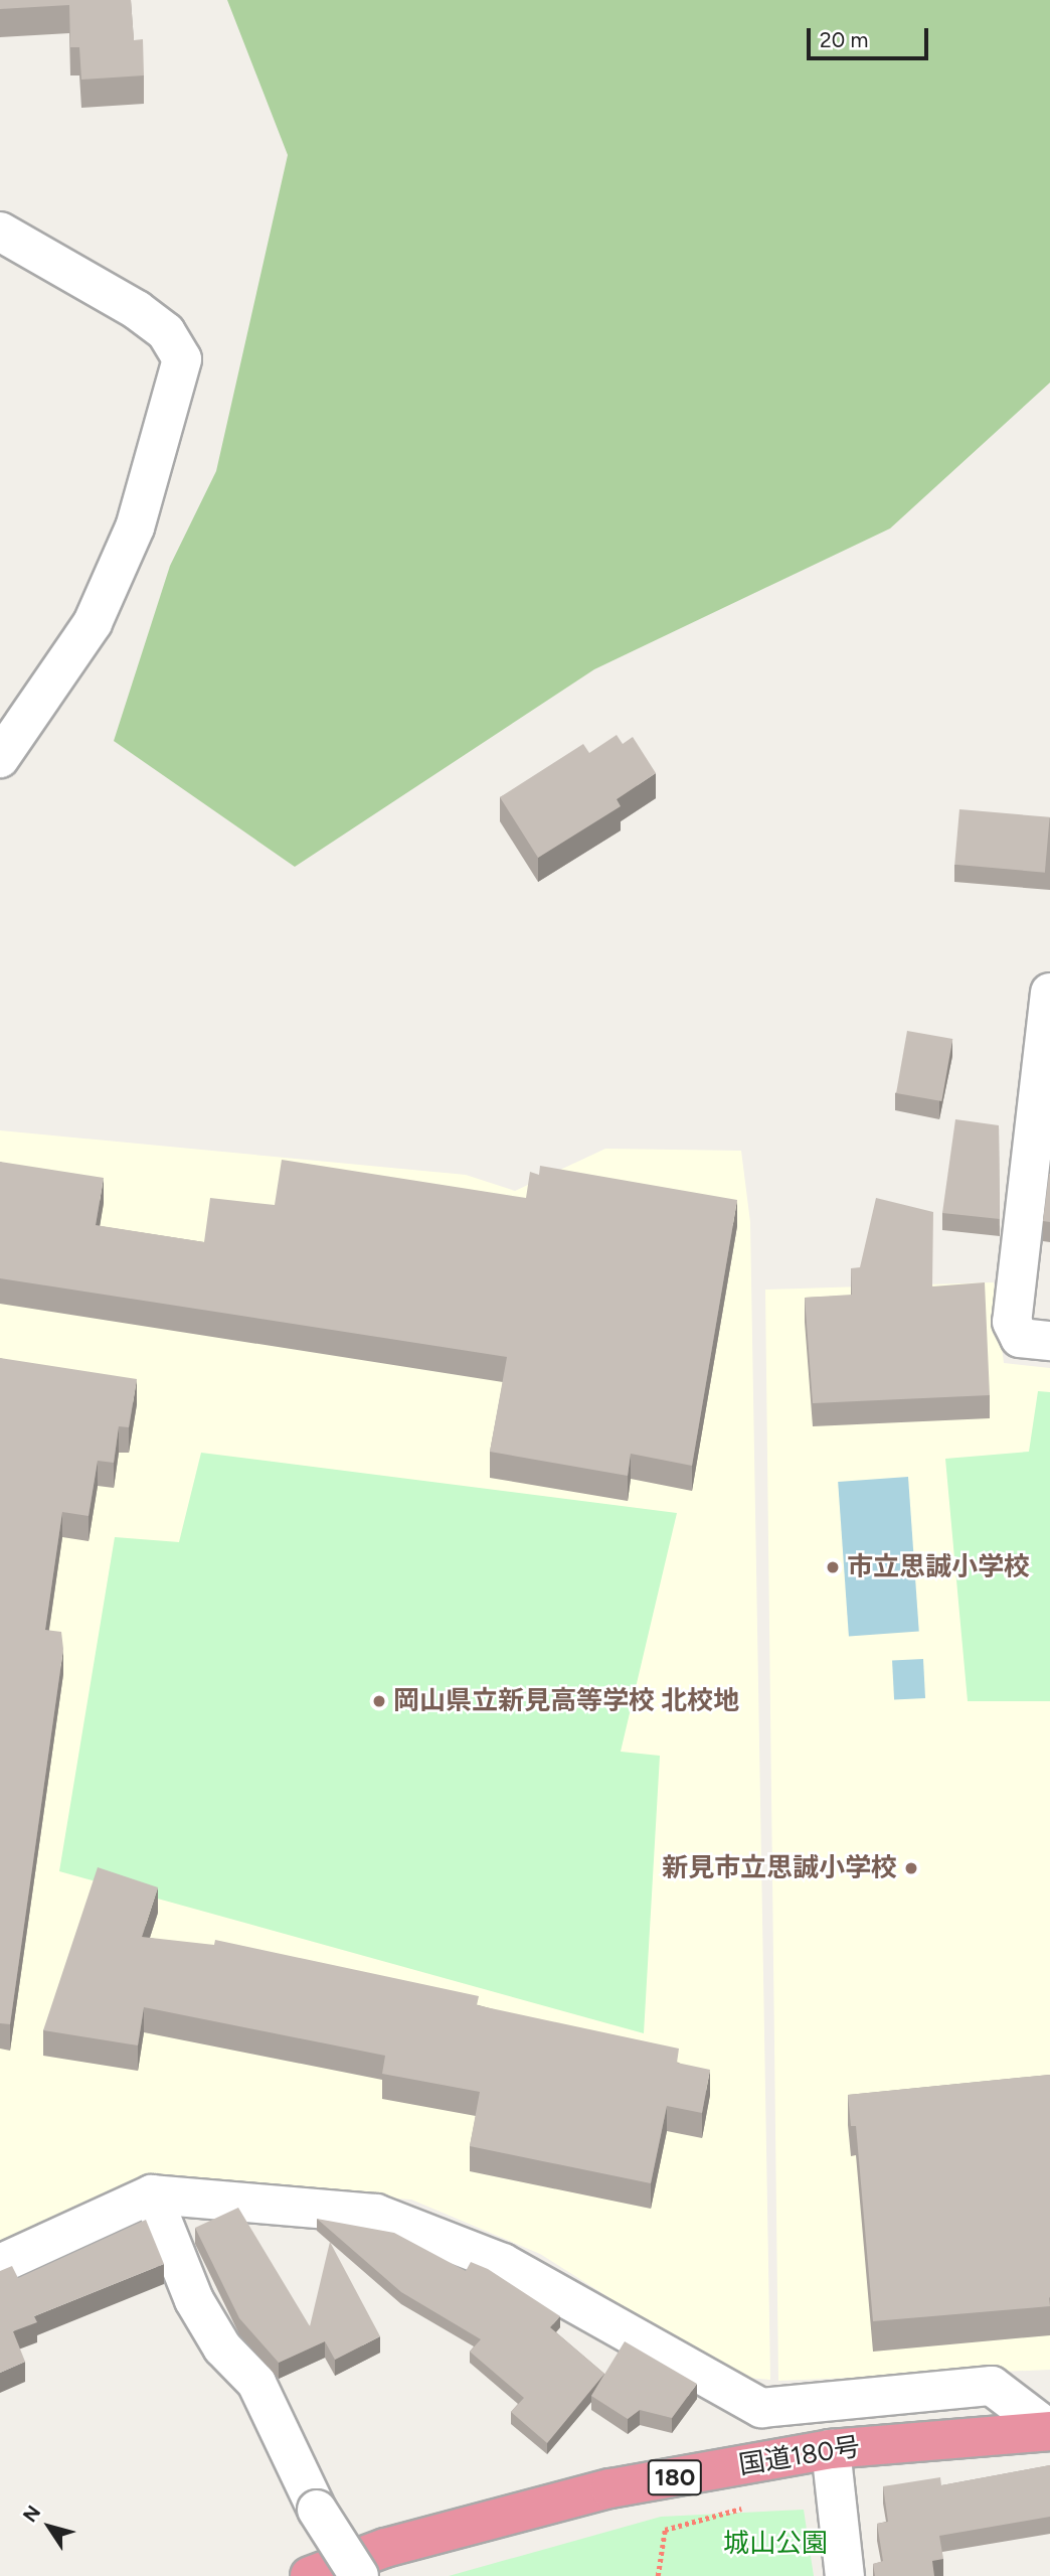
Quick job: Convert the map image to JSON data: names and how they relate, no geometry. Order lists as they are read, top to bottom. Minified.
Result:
{"streets":{"highway":["国道180号","180"]},"parks":["城山公園"],"places":["市立思誠小学校","岡山県立新見高等学校 北校地","新見市立思誠小学校"],"scale_bar":"20 m","north":"top left"}
